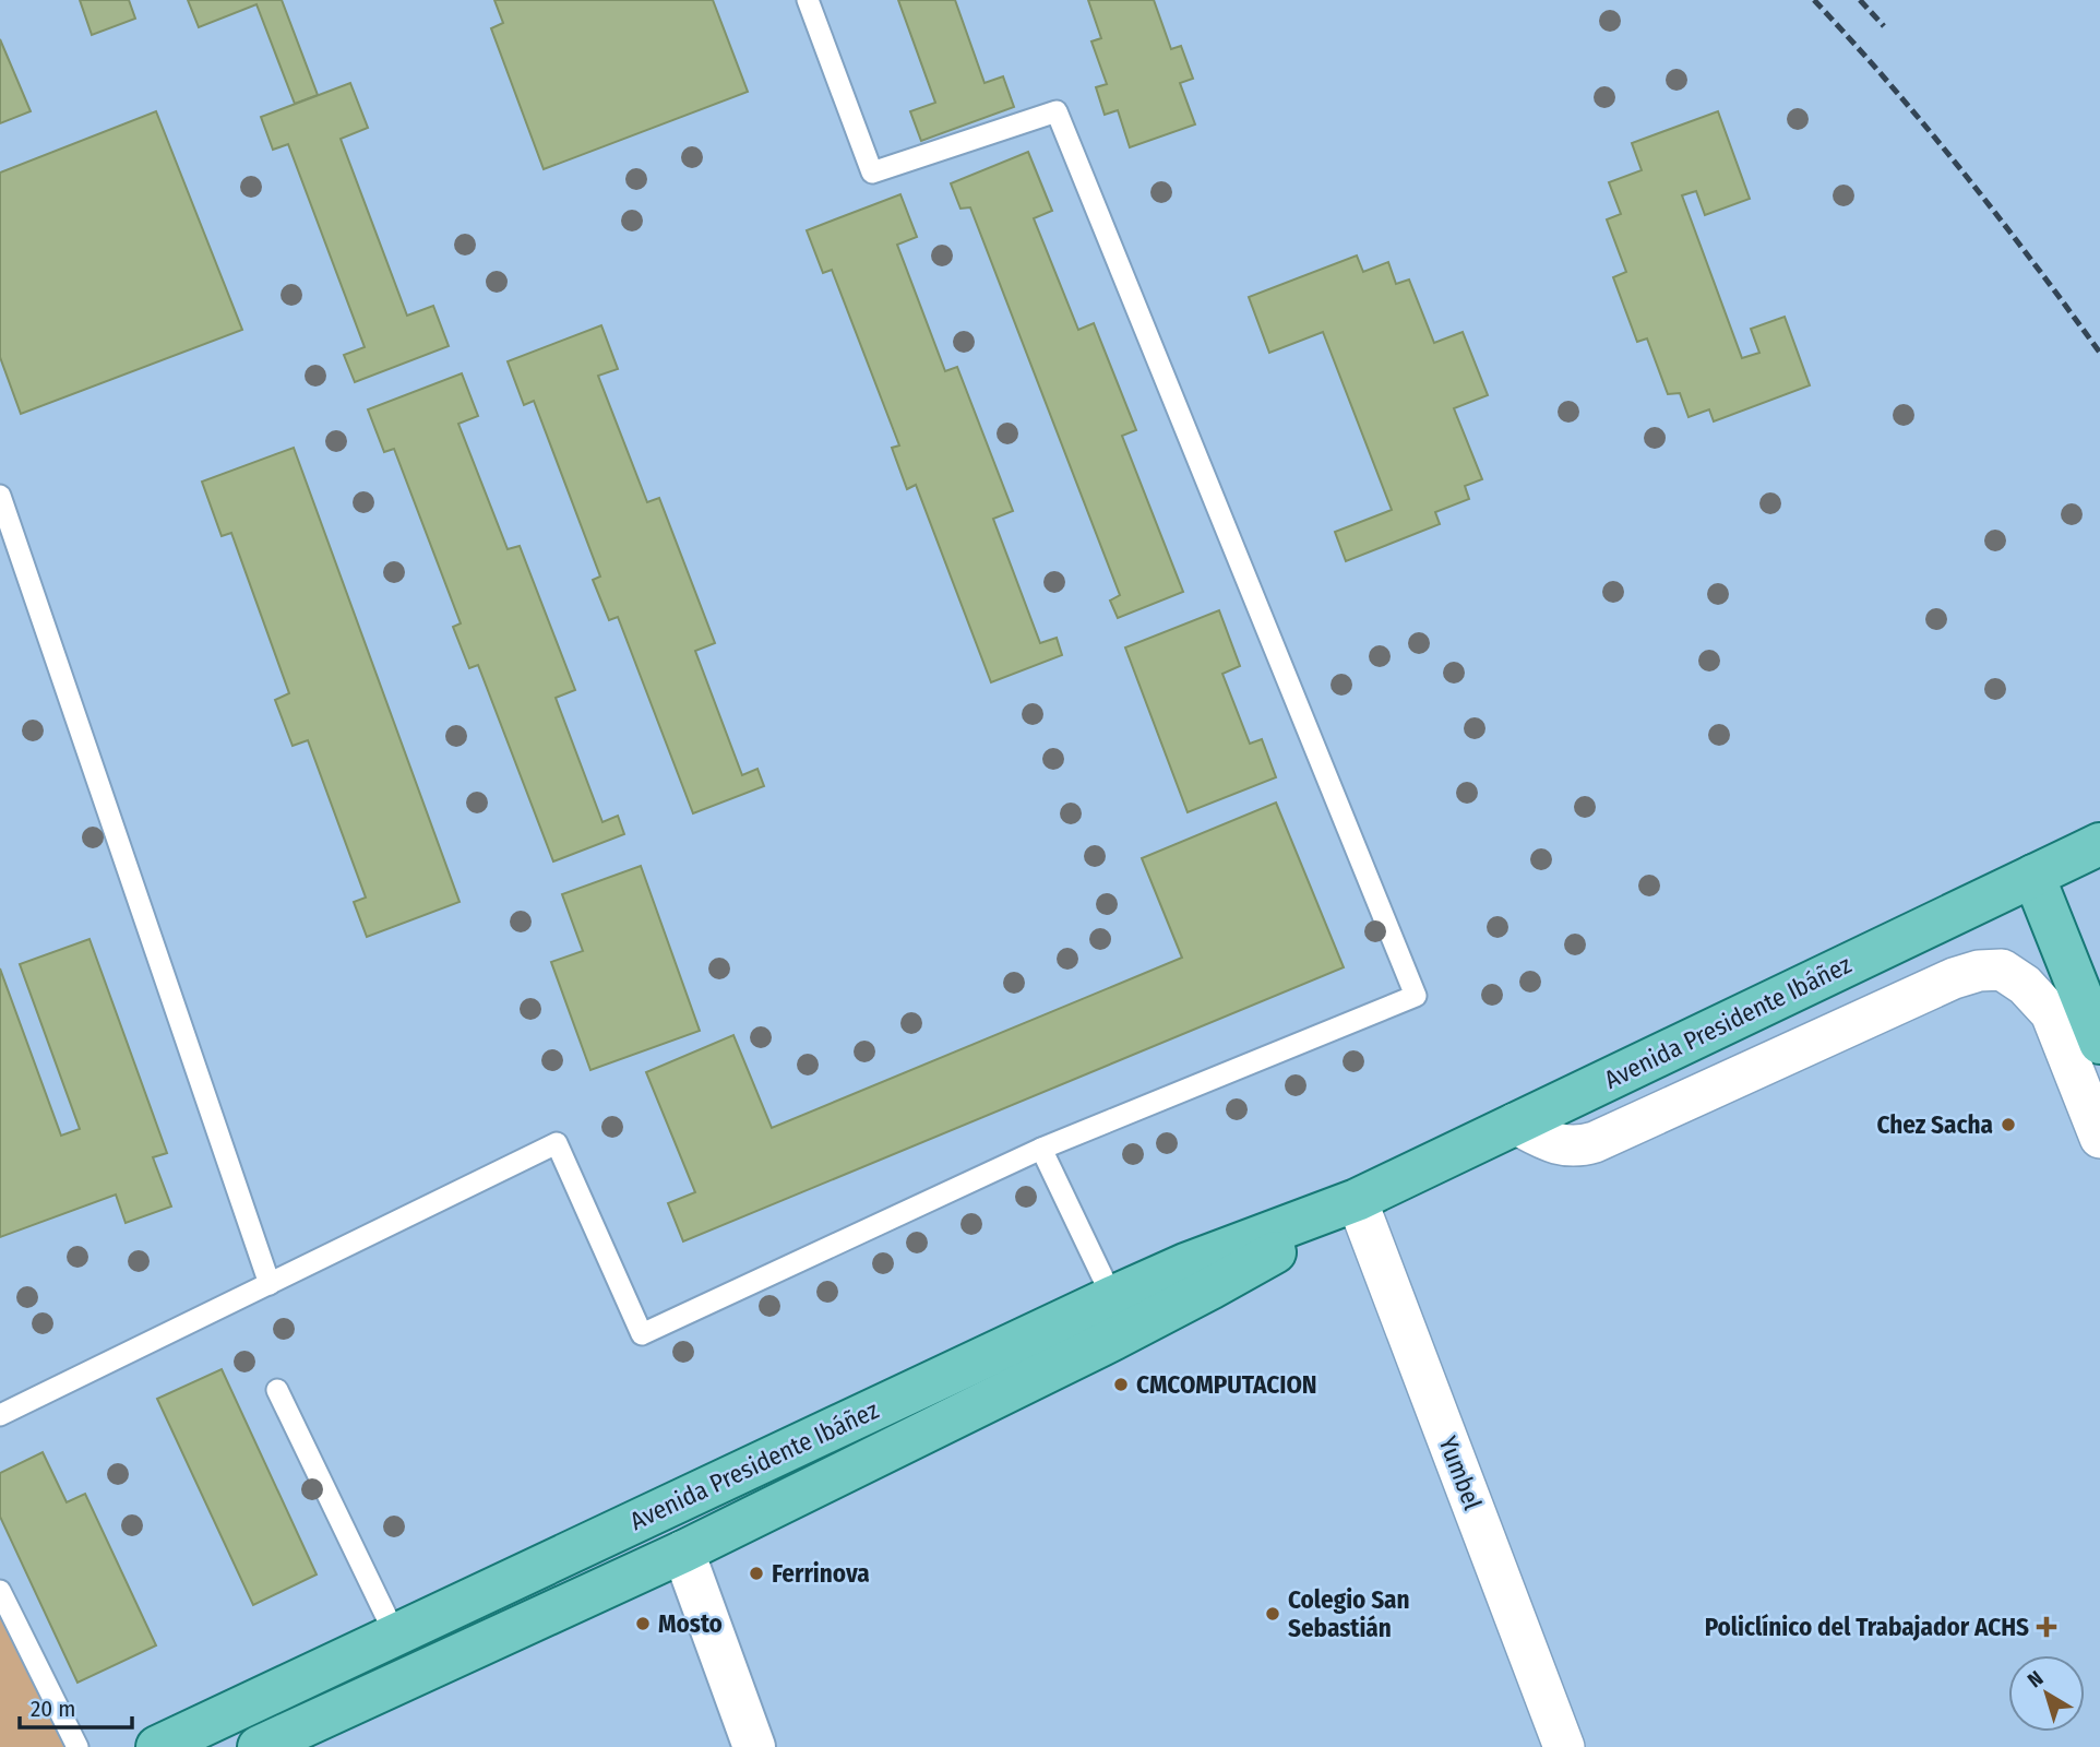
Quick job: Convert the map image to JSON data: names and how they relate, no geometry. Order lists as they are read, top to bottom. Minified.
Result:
{"streets":{"main road":["Avenida Presidente Ibáñez"],"street":["Yumbel"]},"crossings":[["Avenida Presidente Ibáñez","Yumbel"]],"places":{"other":["Chez Sacha","CMCOMPUTACION","Ferrinova","Colegio San Sebastián","Mosto"],"health":["Policlínico del Trabajador ACHS"]},"scale_bar":"20 m","north":"top left"}
